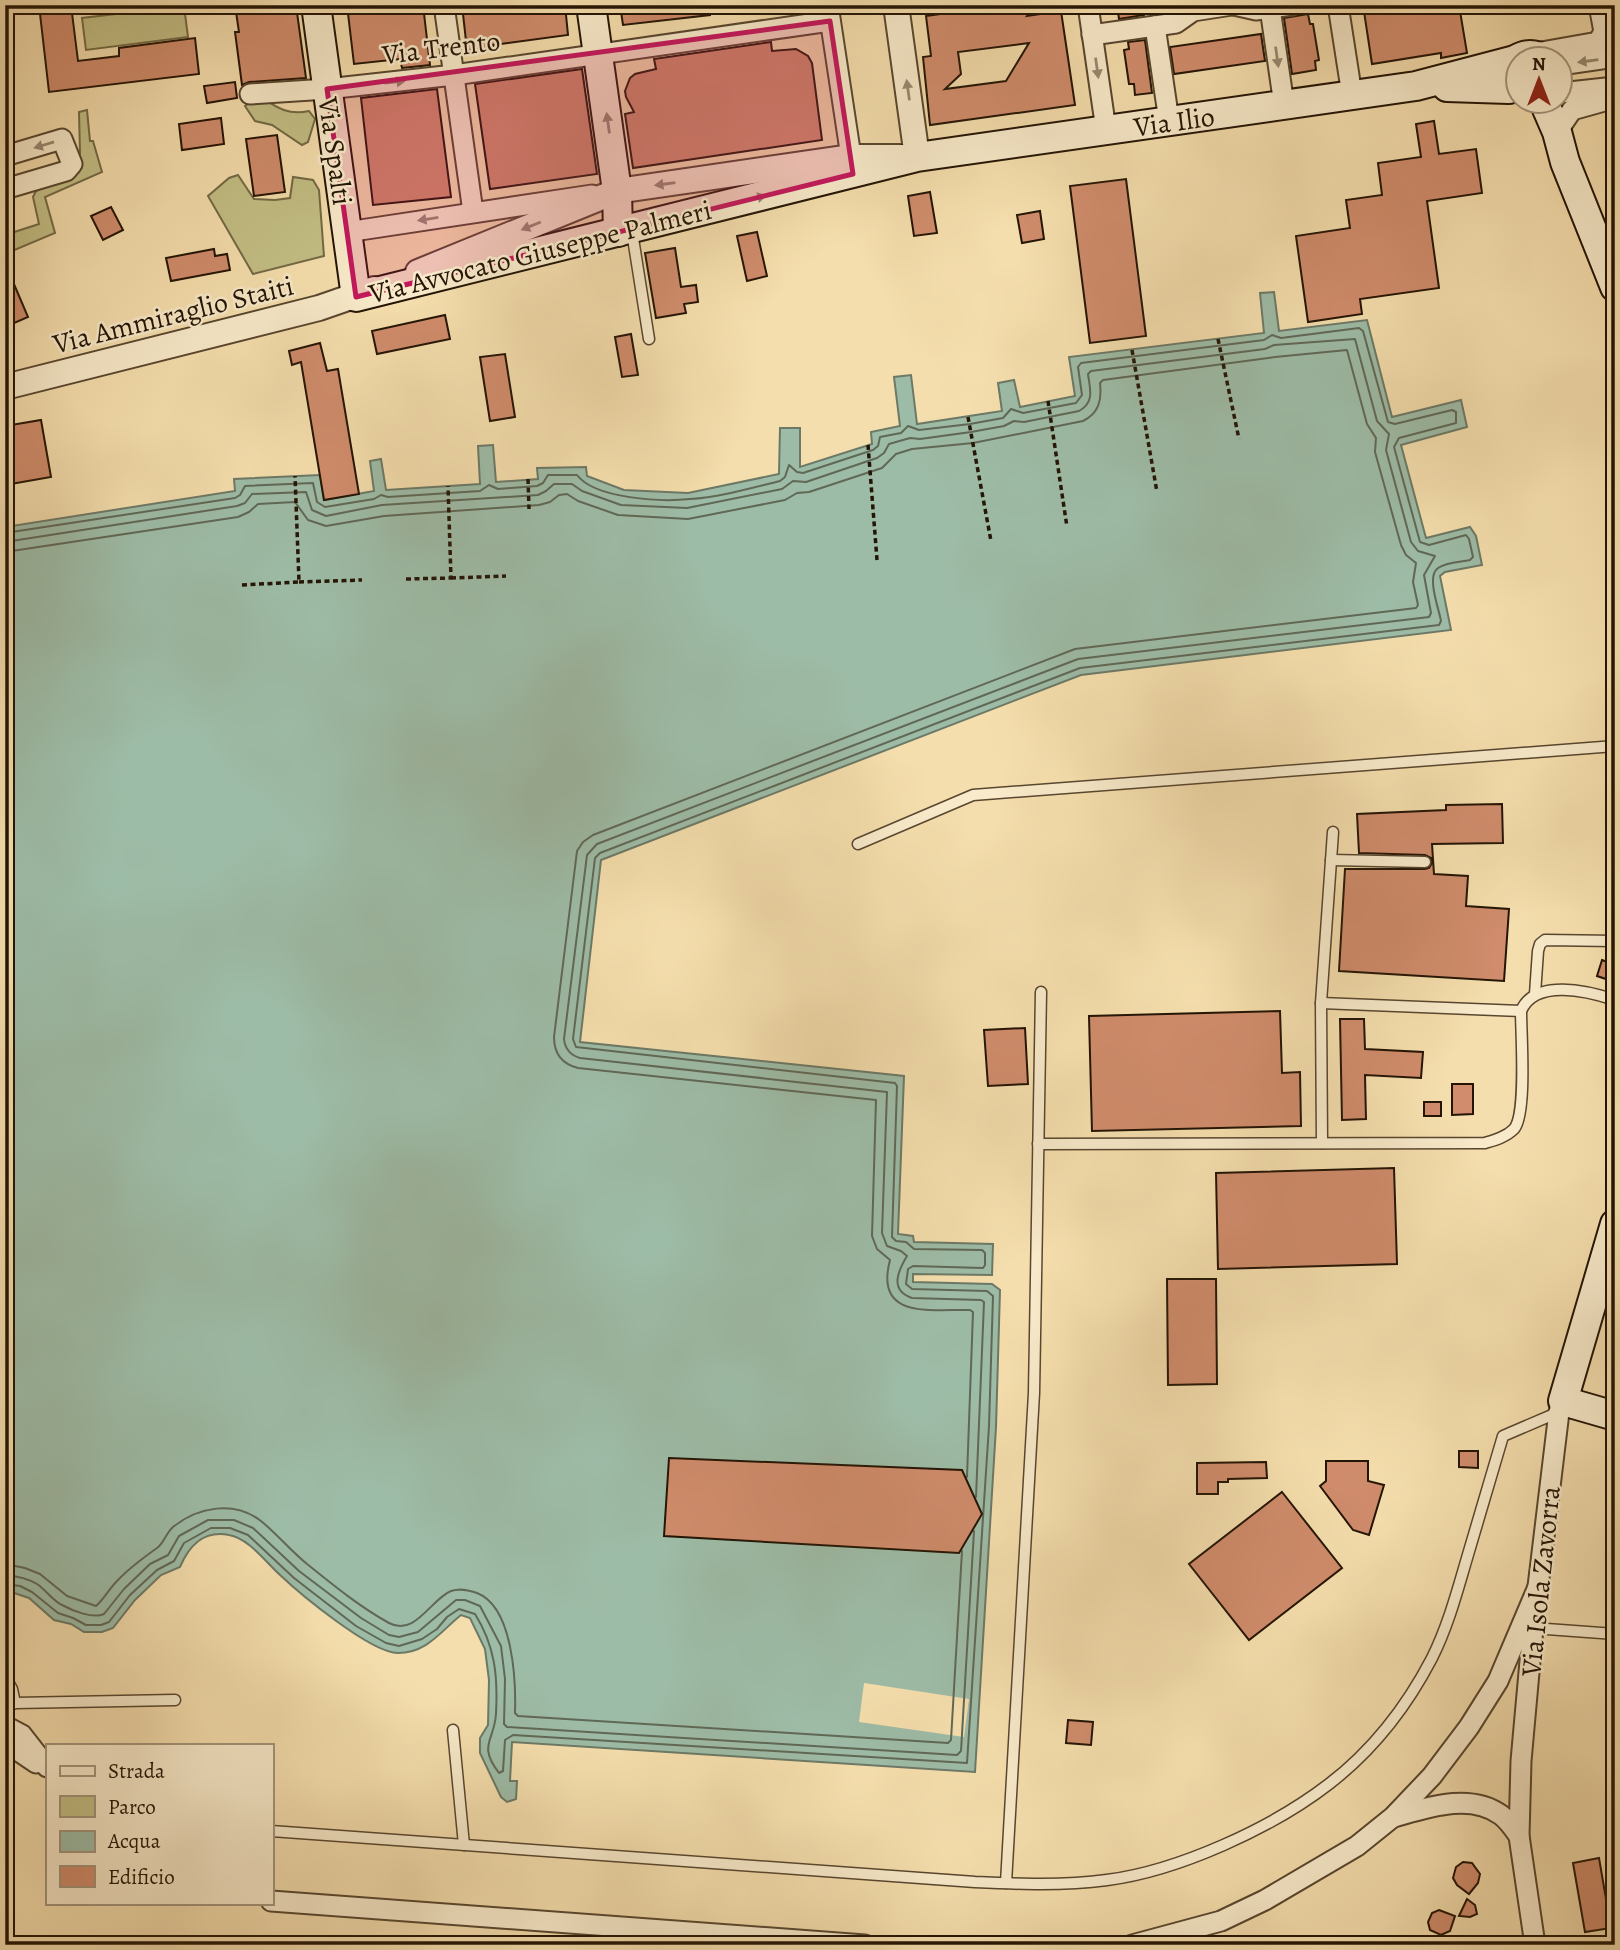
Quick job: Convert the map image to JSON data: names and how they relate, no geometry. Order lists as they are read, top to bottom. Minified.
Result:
{"streets":{"main road":["Via Ilio","Via Spalti","Via Avvocato Giuseppe Palmeri","Via Isola Zavorra"],"street":["Via Trento","Via Ammiraglio Staiti"]},"crossings":[["Via Trento","Via Spalti"],["Via Ilio","Via Avvocato Giuseppe Palmeri"],["Via Spalti","Via Avvocato Giuseppe Palmeri"],["Via Spalti","Via Ammiraglio Staiti"],["Via Avvocato Giuseppe Palmeri","Via Ammiraglio Staiti"]],"legend":["Strada","Parco","Acqua","Edificio"],"north":"top"}
